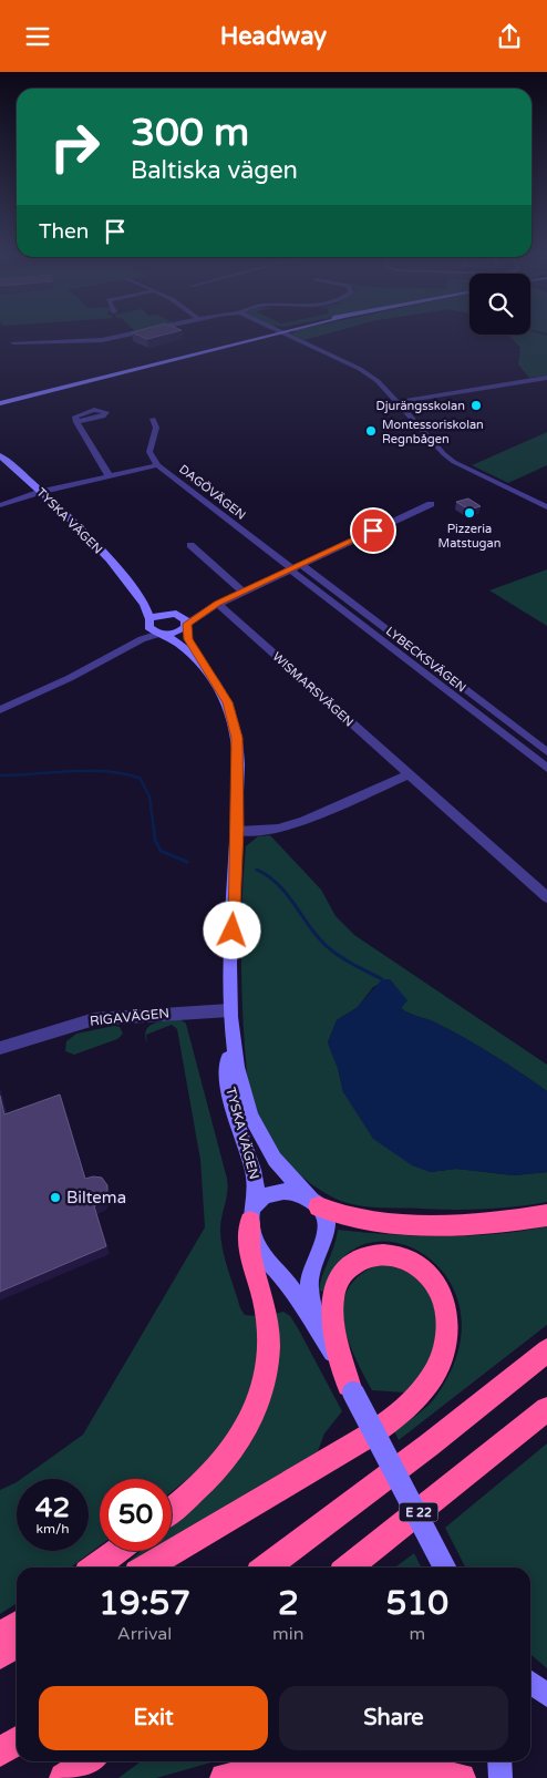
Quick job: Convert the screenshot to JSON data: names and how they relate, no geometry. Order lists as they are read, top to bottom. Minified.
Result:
{"streets":{"highway":["E 22"],"main road":["TYSKA VÄGEN"],"street":["DAGÖVÄGEN","LYBECKSVÄGEN","WISMARSVÄGEN","RIGAVÄGEN"]},"crossings":[["DAGÖVÄGEN","LYBECKSVÄGEN"],["TYSKA VÄGEN","RIGAVÄGEN"]],"places":["Djurängsskolan","Montessoriskolan Regnbågen","Pizzeria Matstugan","Biltema"],"page":{"header":"Headway","turn":["300 m","Baltiska vägen"],"then":"Then","speed":"42 km/h","limit":"50","eta":["19:57","Arrival","2","min","510","m"],"buttons":["Exit","Share"]}}
